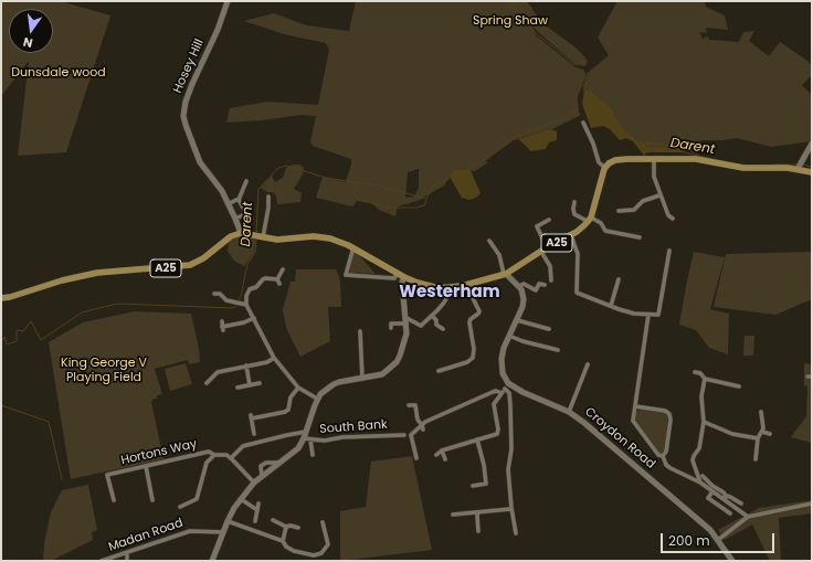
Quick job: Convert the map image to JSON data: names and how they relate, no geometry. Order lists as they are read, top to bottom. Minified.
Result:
{"streets":{"main road":["Hosey Hill","A25","Croydon Road"],"street":["South Bank","Hortons Way","Madan Road"]},"crossings":[["Hosey Hill","A25"]],"districts":["Westerham"],"water":["Darent"],"parks":["Spring Shaw","Dunsdale wood","King George V Playing Field"],"scale_bar":"200 m","north":"bottom"}
